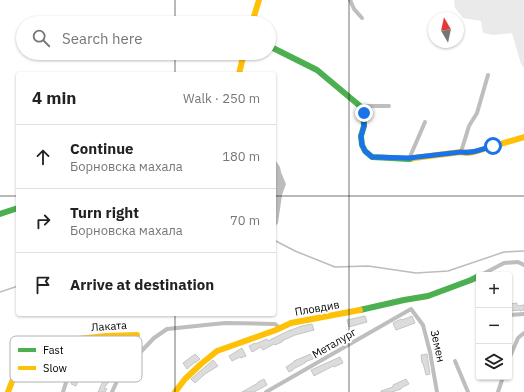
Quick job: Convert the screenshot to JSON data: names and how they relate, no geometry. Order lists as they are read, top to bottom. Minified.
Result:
{"streets":{"street":["Пловдив","Лаката","Металург","Земен"]},"crossings":[["Металург","Земен"]],"legend":["Fast","Slow"],"north":"top","page":{"search":"Search here","heading":["4 min","Walk · 250 m"],"list":[["Continue","Борновска махала","180 m"],["Turn right","Борновска махала","70 m"],"Arrive at destination"],"map_buttons":["+","−"]}}
